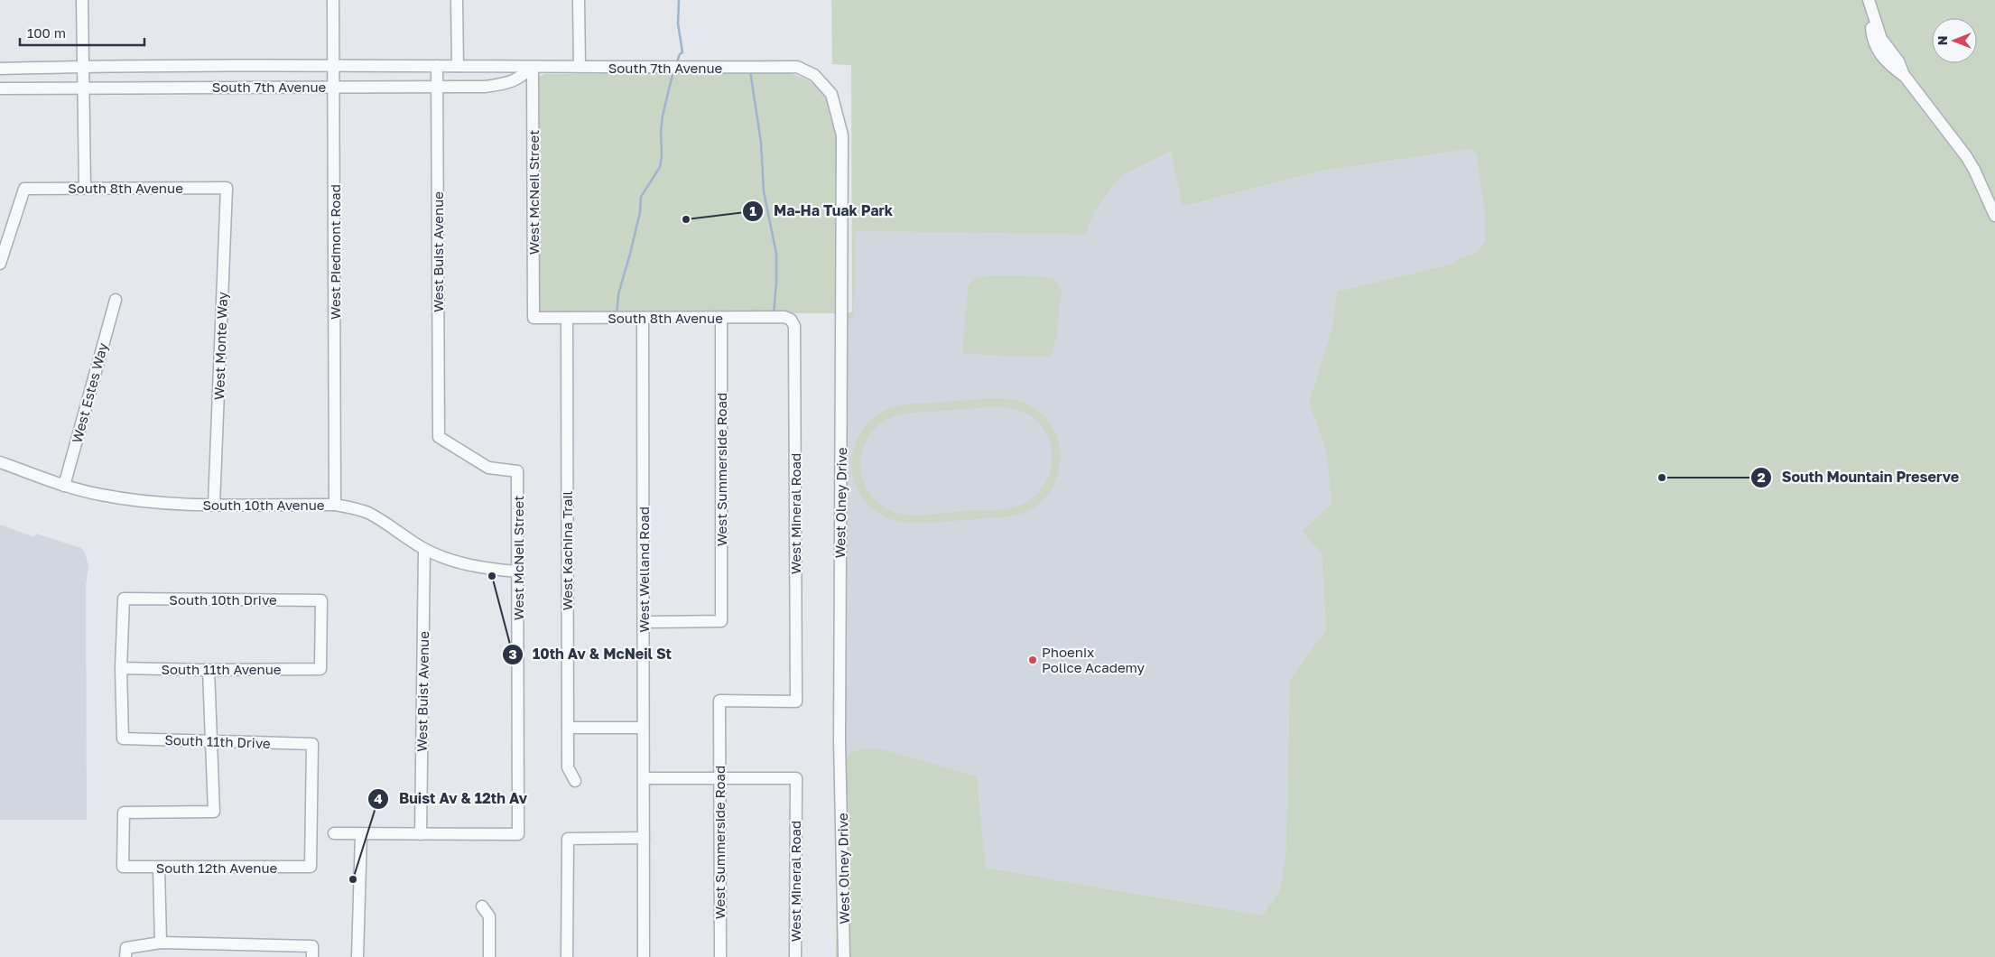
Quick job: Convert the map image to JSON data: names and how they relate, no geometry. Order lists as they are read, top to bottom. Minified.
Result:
{"streets":{"street":["South 7th Avenue","South 8th Avenue","West McNeil Street","West Piedmont Road","West Buist Avenue","West Monte Way","West Estes Way","West Summerside Road","West Olney Drive","South 10th Avenue","West Mineral Road","West Kachina Trail","West Welland Road","South 10th Drive","South 11th Avenue","South 11th Drive","South 12th Avenue"]},"crossings":[["South 7th Avenue","West McNeil Street"],["South 7th Avenue","West Piedmont Road"],["South 7th Avenue","West Buist Avenue"],["South 7th Avenue","West Olney Drive"],["South 8th Avenue","West McNeil Street"],["South 8th Avenue","West Monte Way"],["South 8th Avenue","West Summerside Road"],["South 8th Avenue","West Mineral Road"],["South 8th Avenue","West Kachina Trail"],["South 8th Avenue","West Welland Road"],["West McNeil Street","West Buist Avenue"],["West McNeil Street","South 10th Avenue"],["West Piedmont Road","South 10th Avenue"],["West Buist Avenue","South 10th Avenue"],["West Monte Way","South 10th Avenue"],["West Estes Way","South 10th Avenue"],["West Summerside Road","West Mineral Road"],["West Summerside Road","West Welland Road"],["South 10th Drive","South 11th Avenue"],["South 10th Drive","South 11th Drive"],["South 11th Avenue","South 11th Drive"],["South 11th Drive","South 12th Avenue"]],"places":["Ma-Ha Tuak Park","South Mountain Preserve","10th Av & McNeil St","Phoenix Police Academy","Buist Av & 12th Av"],"scale_bar":"100 m","north":"left"}
